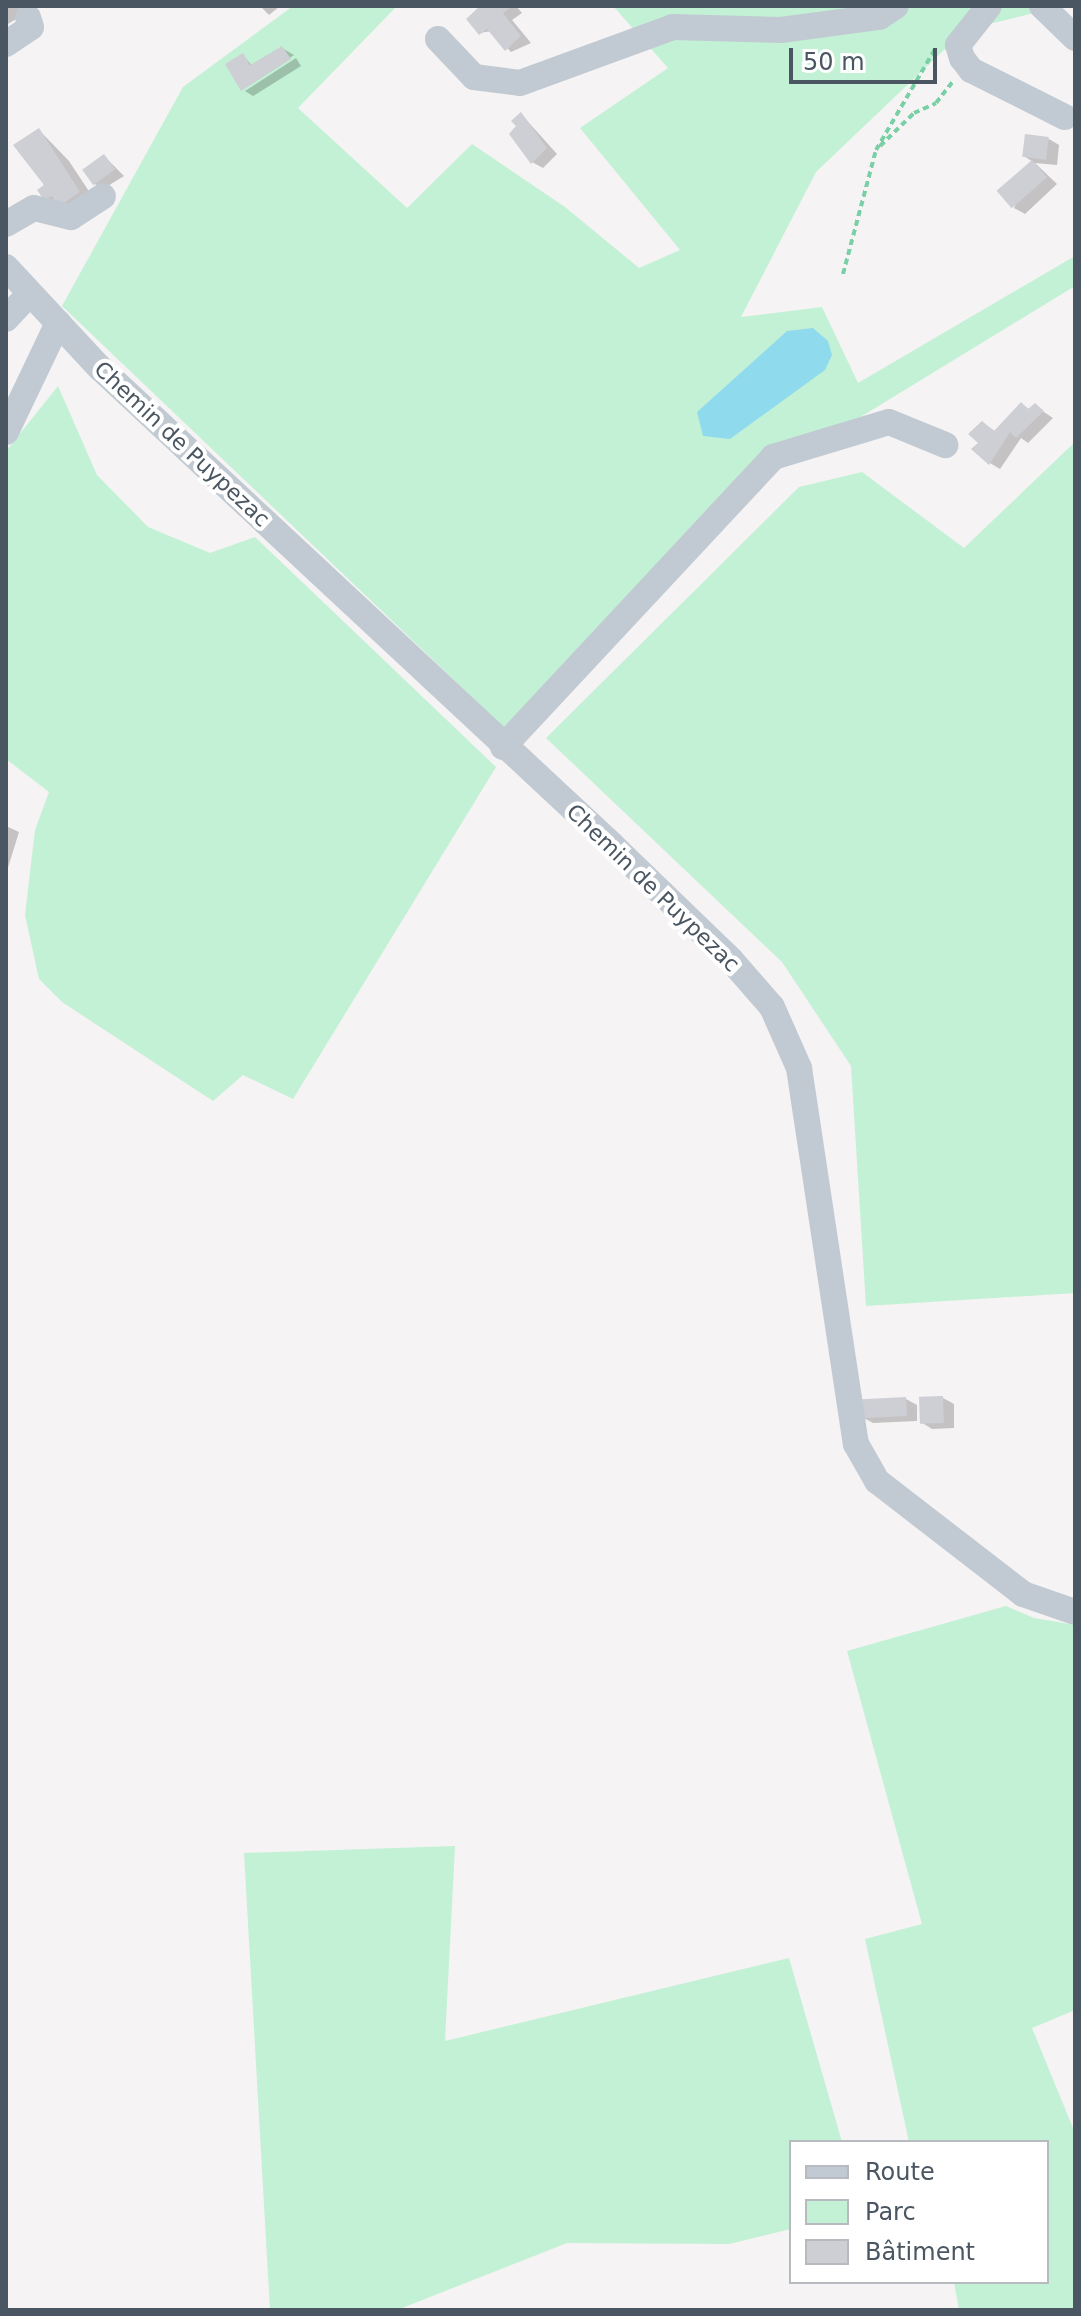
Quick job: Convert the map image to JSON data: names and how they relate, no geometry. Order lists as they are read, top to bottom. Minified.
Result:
{"streets":{"street":["Chemin de Puypezac"]},"legend":["Route","Parc","Bâtiment"],"scale_bar":"50 m"}
